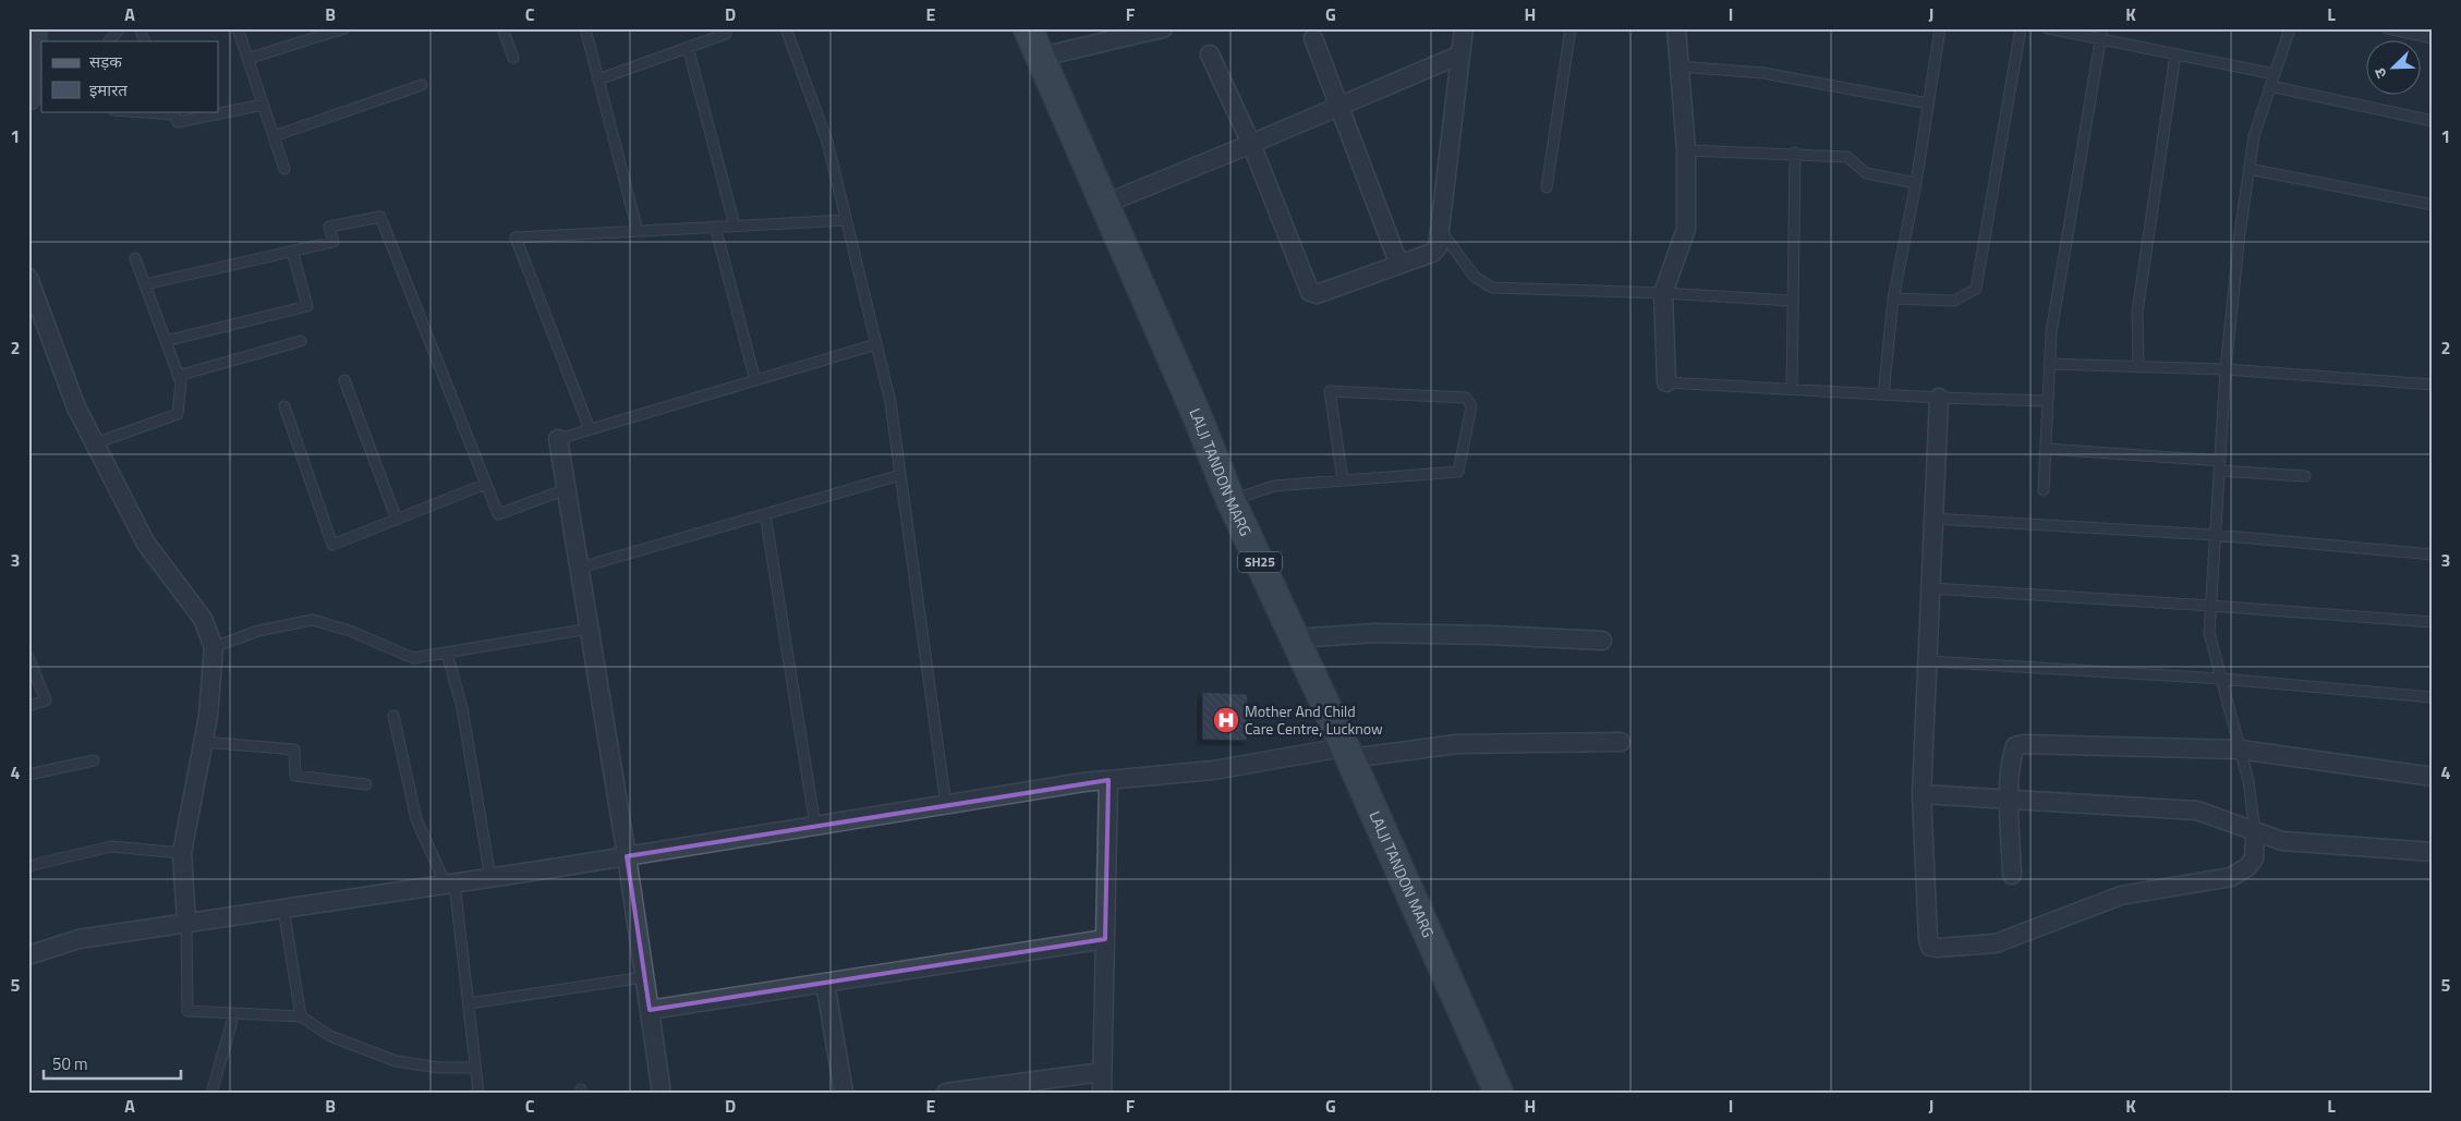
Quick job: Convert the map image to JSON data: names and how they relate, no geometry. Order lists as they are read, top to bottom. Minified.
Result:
{"streets":{"main road":["LALJI TANDON MARG","SH25"]},"places":{"hospital":["Mother And Child Care Centre, Lucknow"]},"legend":["सड़क","इमारत"],"scale_bar":"50 m","north":"bottom left","grid":{"columns":["A","B","C","D","E","F","G","H","I","J","K","L"],"rows":["1","2","3","4","5"]}}
